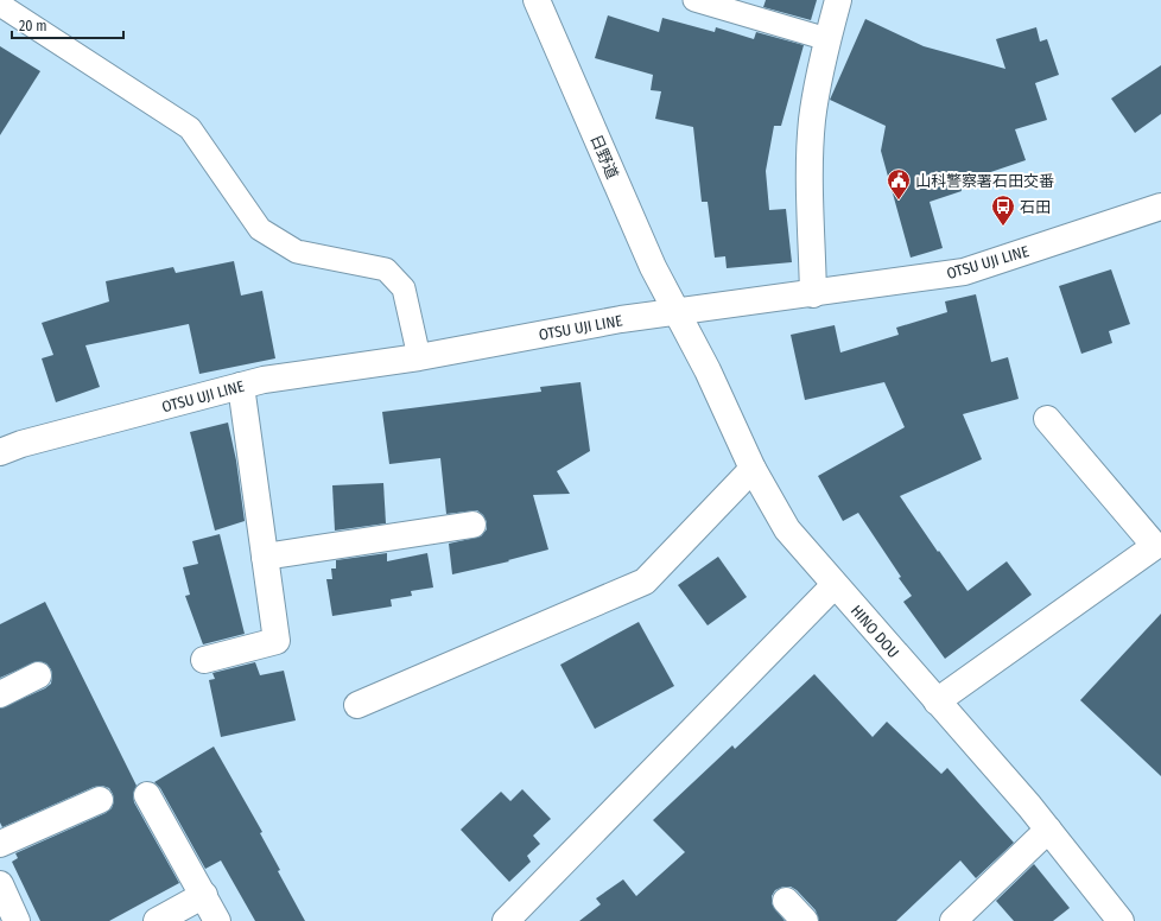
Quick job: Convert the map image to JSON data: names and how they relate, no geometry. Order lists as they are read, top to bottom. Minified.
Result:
{"streets":{"street":["日野道","OTSU UJI LINE","HINO DOU"]},"crossings":[["日野道","OTSU UJI LINE"],["日野道","HINO DOU"],["OTSU UJI LINE","HINO DOU"]],"places":{"public building":["山科警察署石田交番"],"bus stop":["石田"]},"scale_bar":"20 m"}
